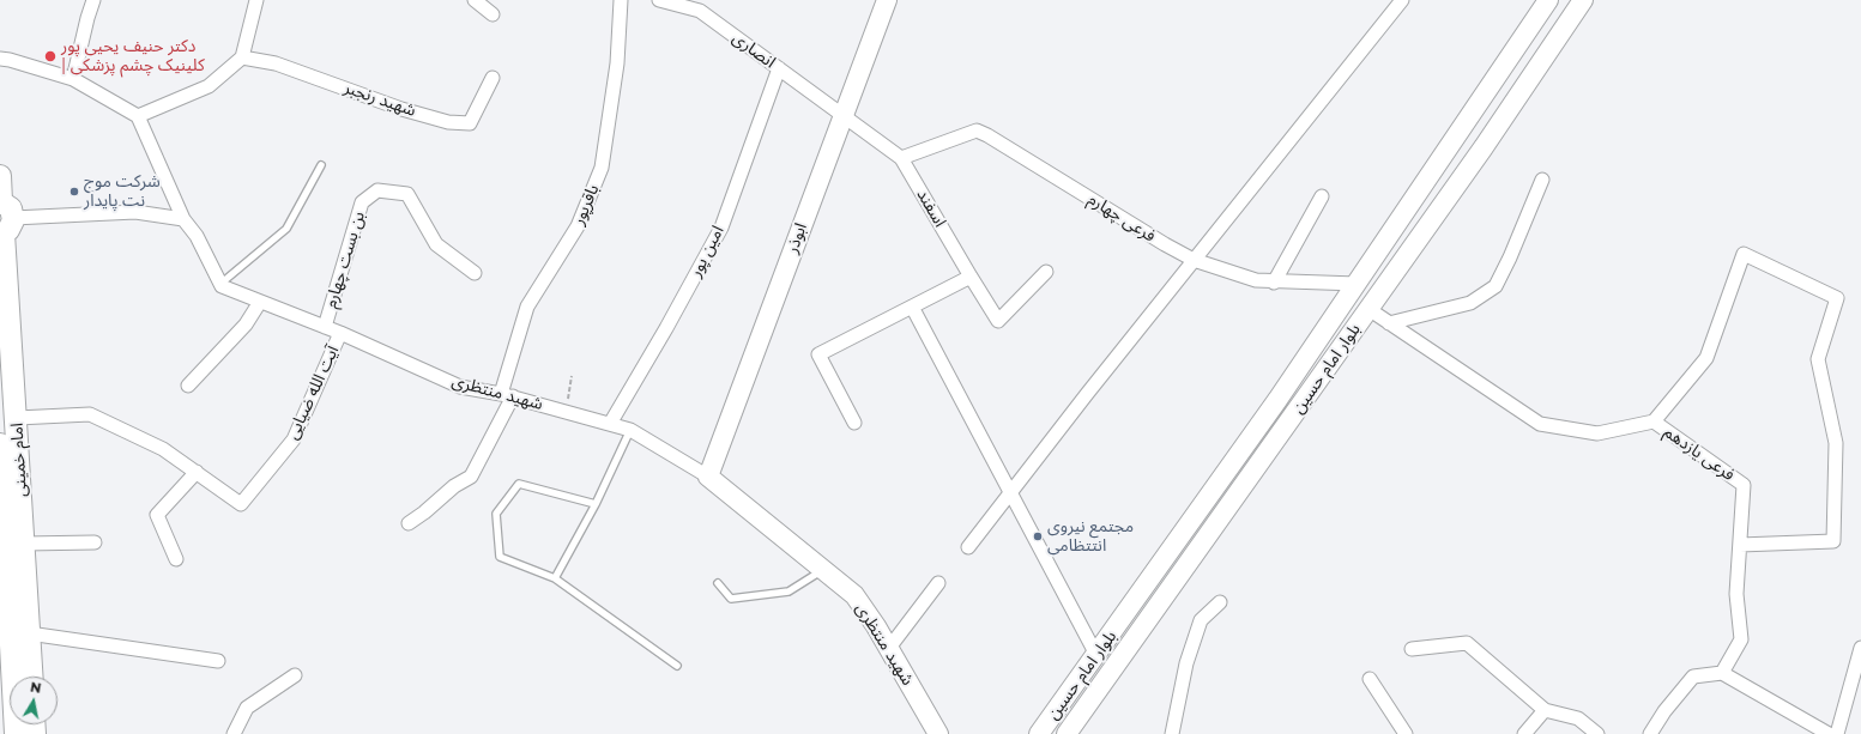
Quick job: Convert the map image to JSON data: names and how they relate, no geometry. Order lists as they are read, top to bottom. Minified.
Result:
{"streets":{"main road":["امام خمینی"],"street":["انصاری","شهید رنجبر","باقرپور","اسفند","فرعی چهارم","ابوذر","امین پور","بن بست چهارم","بلوار امام حسین","آیت الله ضیایی","شهید منتظری","فرعی یازدهم"]},"crossings":[["انصاری","اسفند"],["انصاری","ابوذر"],["انصاری","امین پور"],["باقرپور","شهید منتظری"],["اسفند","فرعی چهارم"],["اسفند","ابوذر"],["فرعی چهارم","بلوار امام حسین"],["ابوذر","شهید منتظری"],["امین پور","شهید منتظری"],["بن بست چهارم","شهید منتظری"],["بلوار امام حسین","فرعی یازدهم"],["آیت الله ضیایی","شهید منتظری"],["آیت الله ضیایی","امام خمینی"]],"places":["دکتر حنیف یحیی پور | کلینیک چشم پزشکی","شرکت موج نت پایدار","مجتمع نیروی انتتظامی"],"north":"top"}
